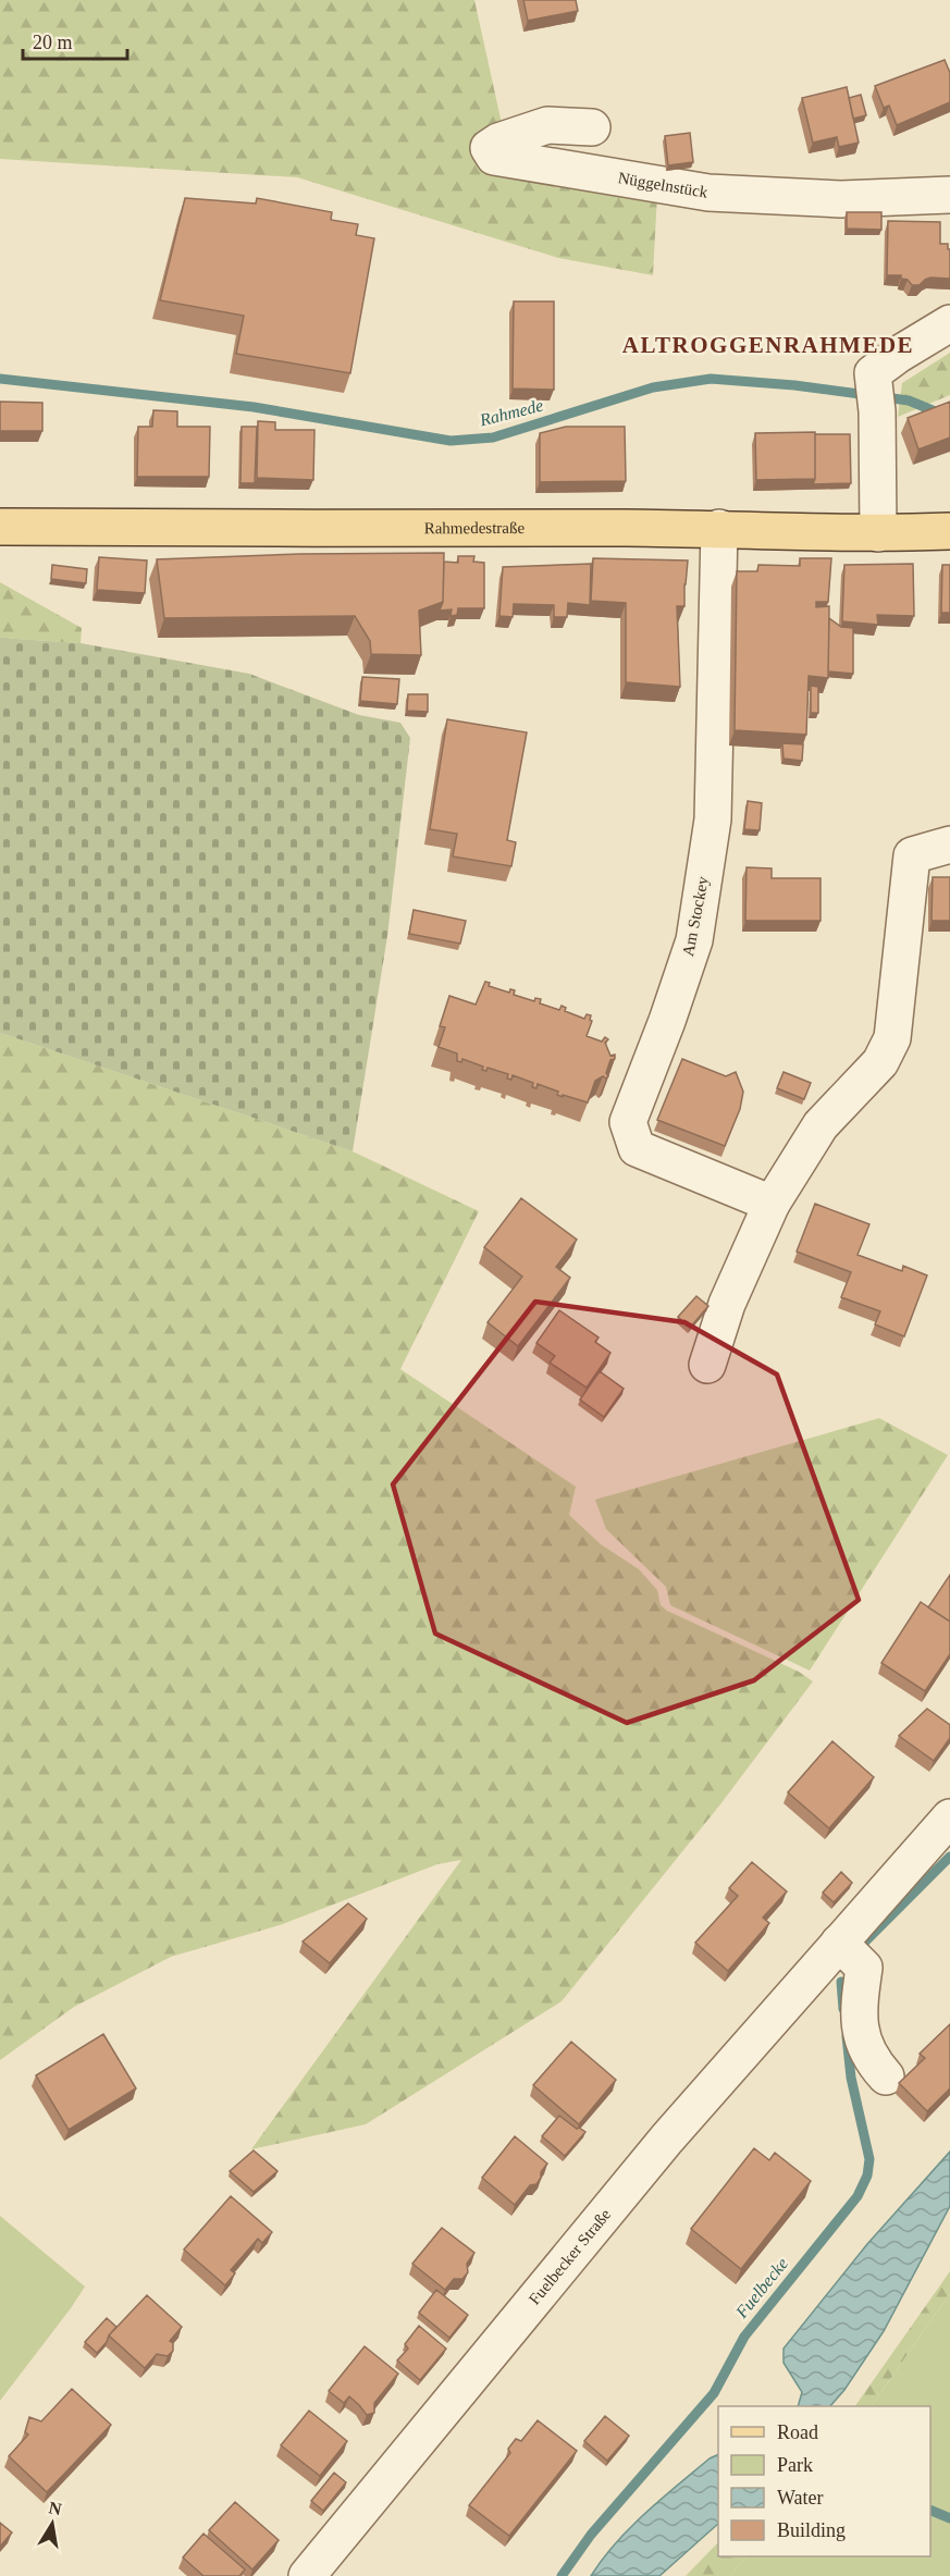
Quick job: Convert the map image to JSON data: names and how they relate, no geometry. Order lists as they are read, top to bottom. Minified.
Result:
{"streets":{"main road":["Rahmedestraße"],"street":["Nüggelnstück","Am Stockey","Fuelbecker Straße"]},"crossings":[["Rahmedestraße","Am Stockey"]],"districts":["ALTROGGENRAHMEDE"],"water":["Rahmede","Fuelbecke"],"legend":["Road","Park","Water","Building"],"scale_bar":"20 m","north":"top"}
